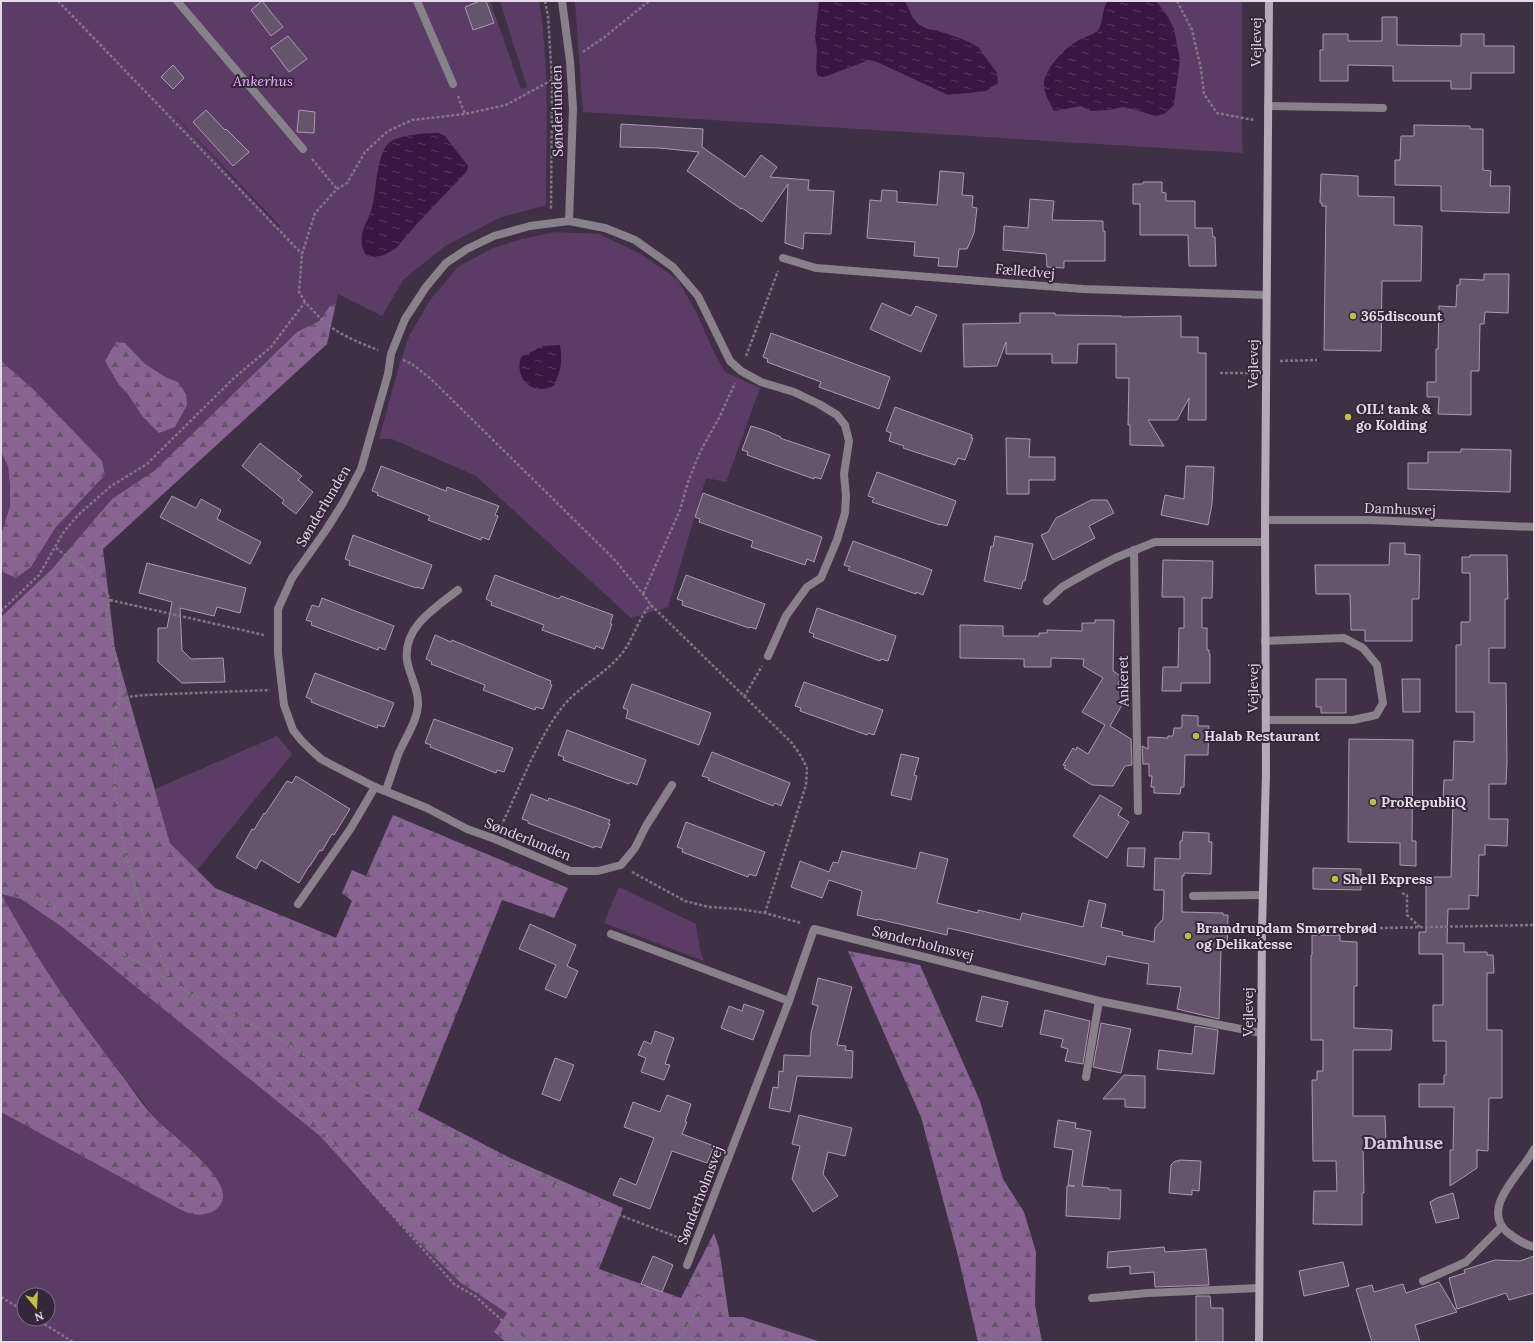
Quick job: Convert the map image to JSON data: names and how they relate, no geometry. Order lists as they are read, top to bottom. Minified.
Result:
{"streets":{"street":["Vejlevej","Sønderlunden","Fælledvej","Damhusvej","Ankeret","Sønderholmsvej"]},"crossings":[["Vejlevej","Fælledvej"],["Vejlevej","Damhusvej"],["Vejlevej","Sønderholmsvej"]],"districts":["Damhuse"],"parks":["Ankerhus"],"places":["365discount","OIL! tank & go Kolding","Halab Restaurant","ProRepubliQ","Shell Express","Bramdrupdam Smørrebrød og Delikatesse"],"north":"bottom"}
